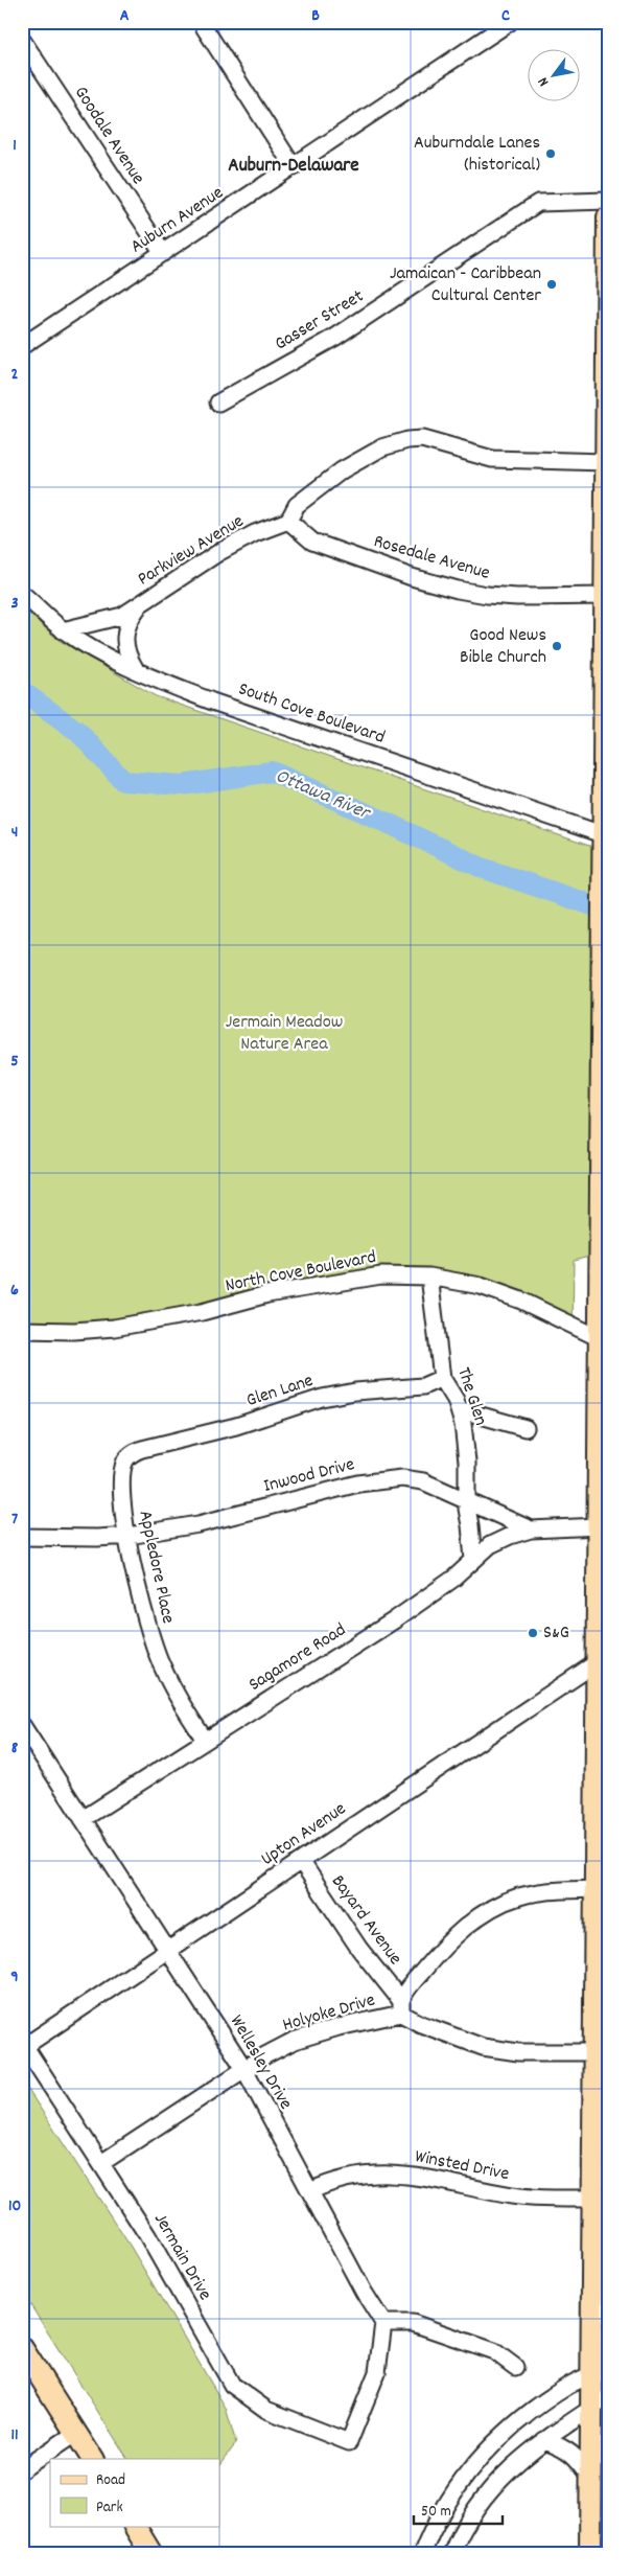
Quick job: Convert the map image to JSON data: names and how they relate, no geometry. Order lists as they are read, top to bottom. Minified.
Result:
{"streets":{"street":["Goodale Avenue","Auburn Avenue","Gasser Street","Parkview Avenue","Rosedale Avenue","South Cove Boulevard","North Cove Boulevard","Glen Lane","The Glen","Inwood Drive","Appledore Place","Sagamore Road","Upton Avenue","Bayard Avenue","Holyoke Drive","Wellesley Drive","Winsted Drive","Jermain Drive"]},"crossings":[["Goodale Avenue","Auburn Avenue"],["Parkview Avenue","Rosedale Avenue"],["Parkview Avenue","South Cove Boulevard"],["North Cove Boulevard","The Glen"],["Glen Lane","The Glen"],["Glen Lane","Appledore Place"],["The Glen","Inwood Drive"],["The Glen","Sagamore Road"],["Inwood Drive","Appledore Place"],["Inwood Drive","Sagamore Road"],["Appledore Place","Sagamore Road"],["Sagamore Road","Wellesley Drive"],["Upton Avenue","Bayard Avenue"],["Upton Avenue","Wellesley Drive"],["Upton Avenue","Jermain Drive"],["Bayard Avenue","Holyoke Drive"],["Holyoke Drive","Wellesley Drive"],["Holyoke Drive","Jermain Drive"],["Wellesley Drive","Winsted Drive"],["Wellesley Drive","Jermain Drive"]],"districts":["Auburn-Delaware"],"water":["Ottawa River"],"parks":["Jermain Meadow Nature Area"],"places":["Auburndale Lanes (historical)","Jamaican - Caribbean Cultural Center","Good News Bible Church","S&G"],"legend":["Road","Park"],"scale_bar":"50 m","north":"bottom left","grid":{"columns":["A","B","C"],"rows":["1","2","3","4","5","6","7","8","9","10","11"]}}
